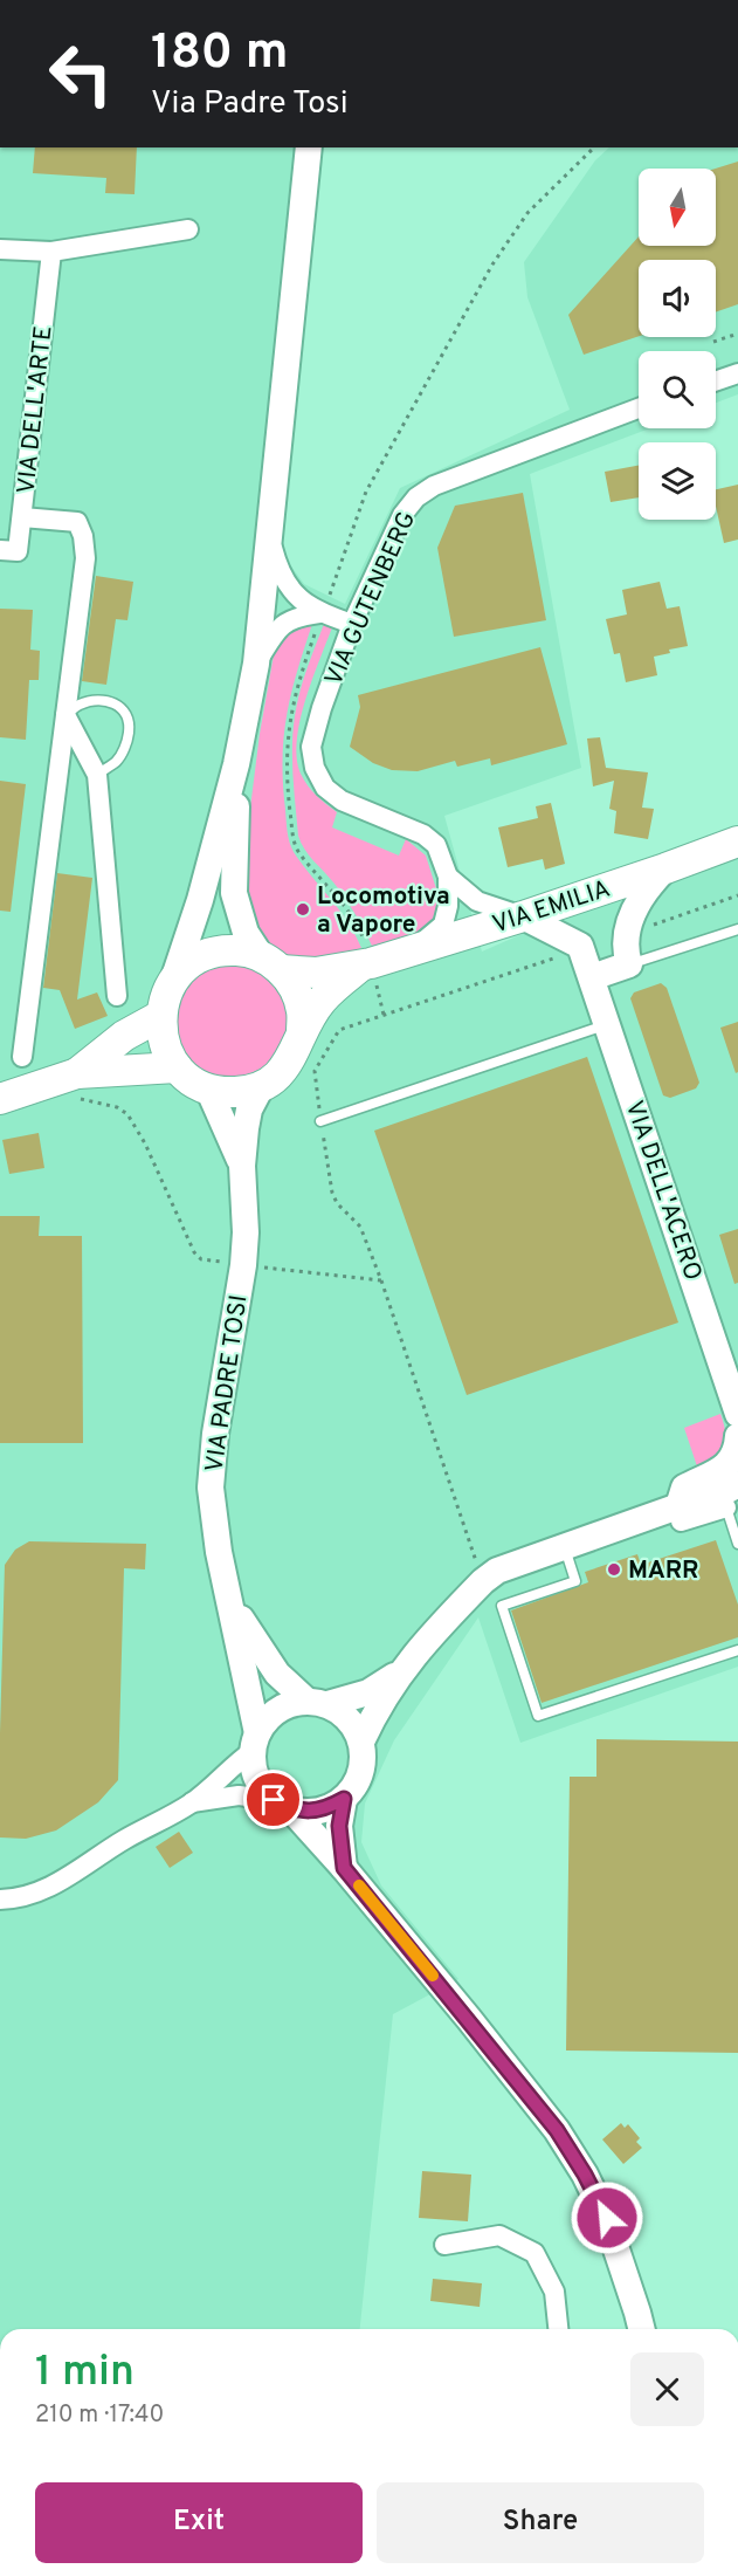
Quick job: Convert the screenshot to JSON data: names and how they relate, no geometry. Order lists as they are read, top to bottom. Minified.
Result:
{"streets":{"main road":["VIA EMILIA","VIA DELL'ACERO","VIA PADRE TOSI"],"street":["VIA DELL'ARTE","VIA GUTENBERG"]},"crossings":[["VIA GUTENBERG","VIA EMILIA"],["VIA EMILIA","VIA PADRE TOSI"]],"places":["Locomotiva a Vapore","MARR"],"north":"bottom","page":{"turn":["180 m","Via Padre Tosi"],"heading":["1 min","210 m · 17:40"],"buttons":["Exit","Share"]}}
